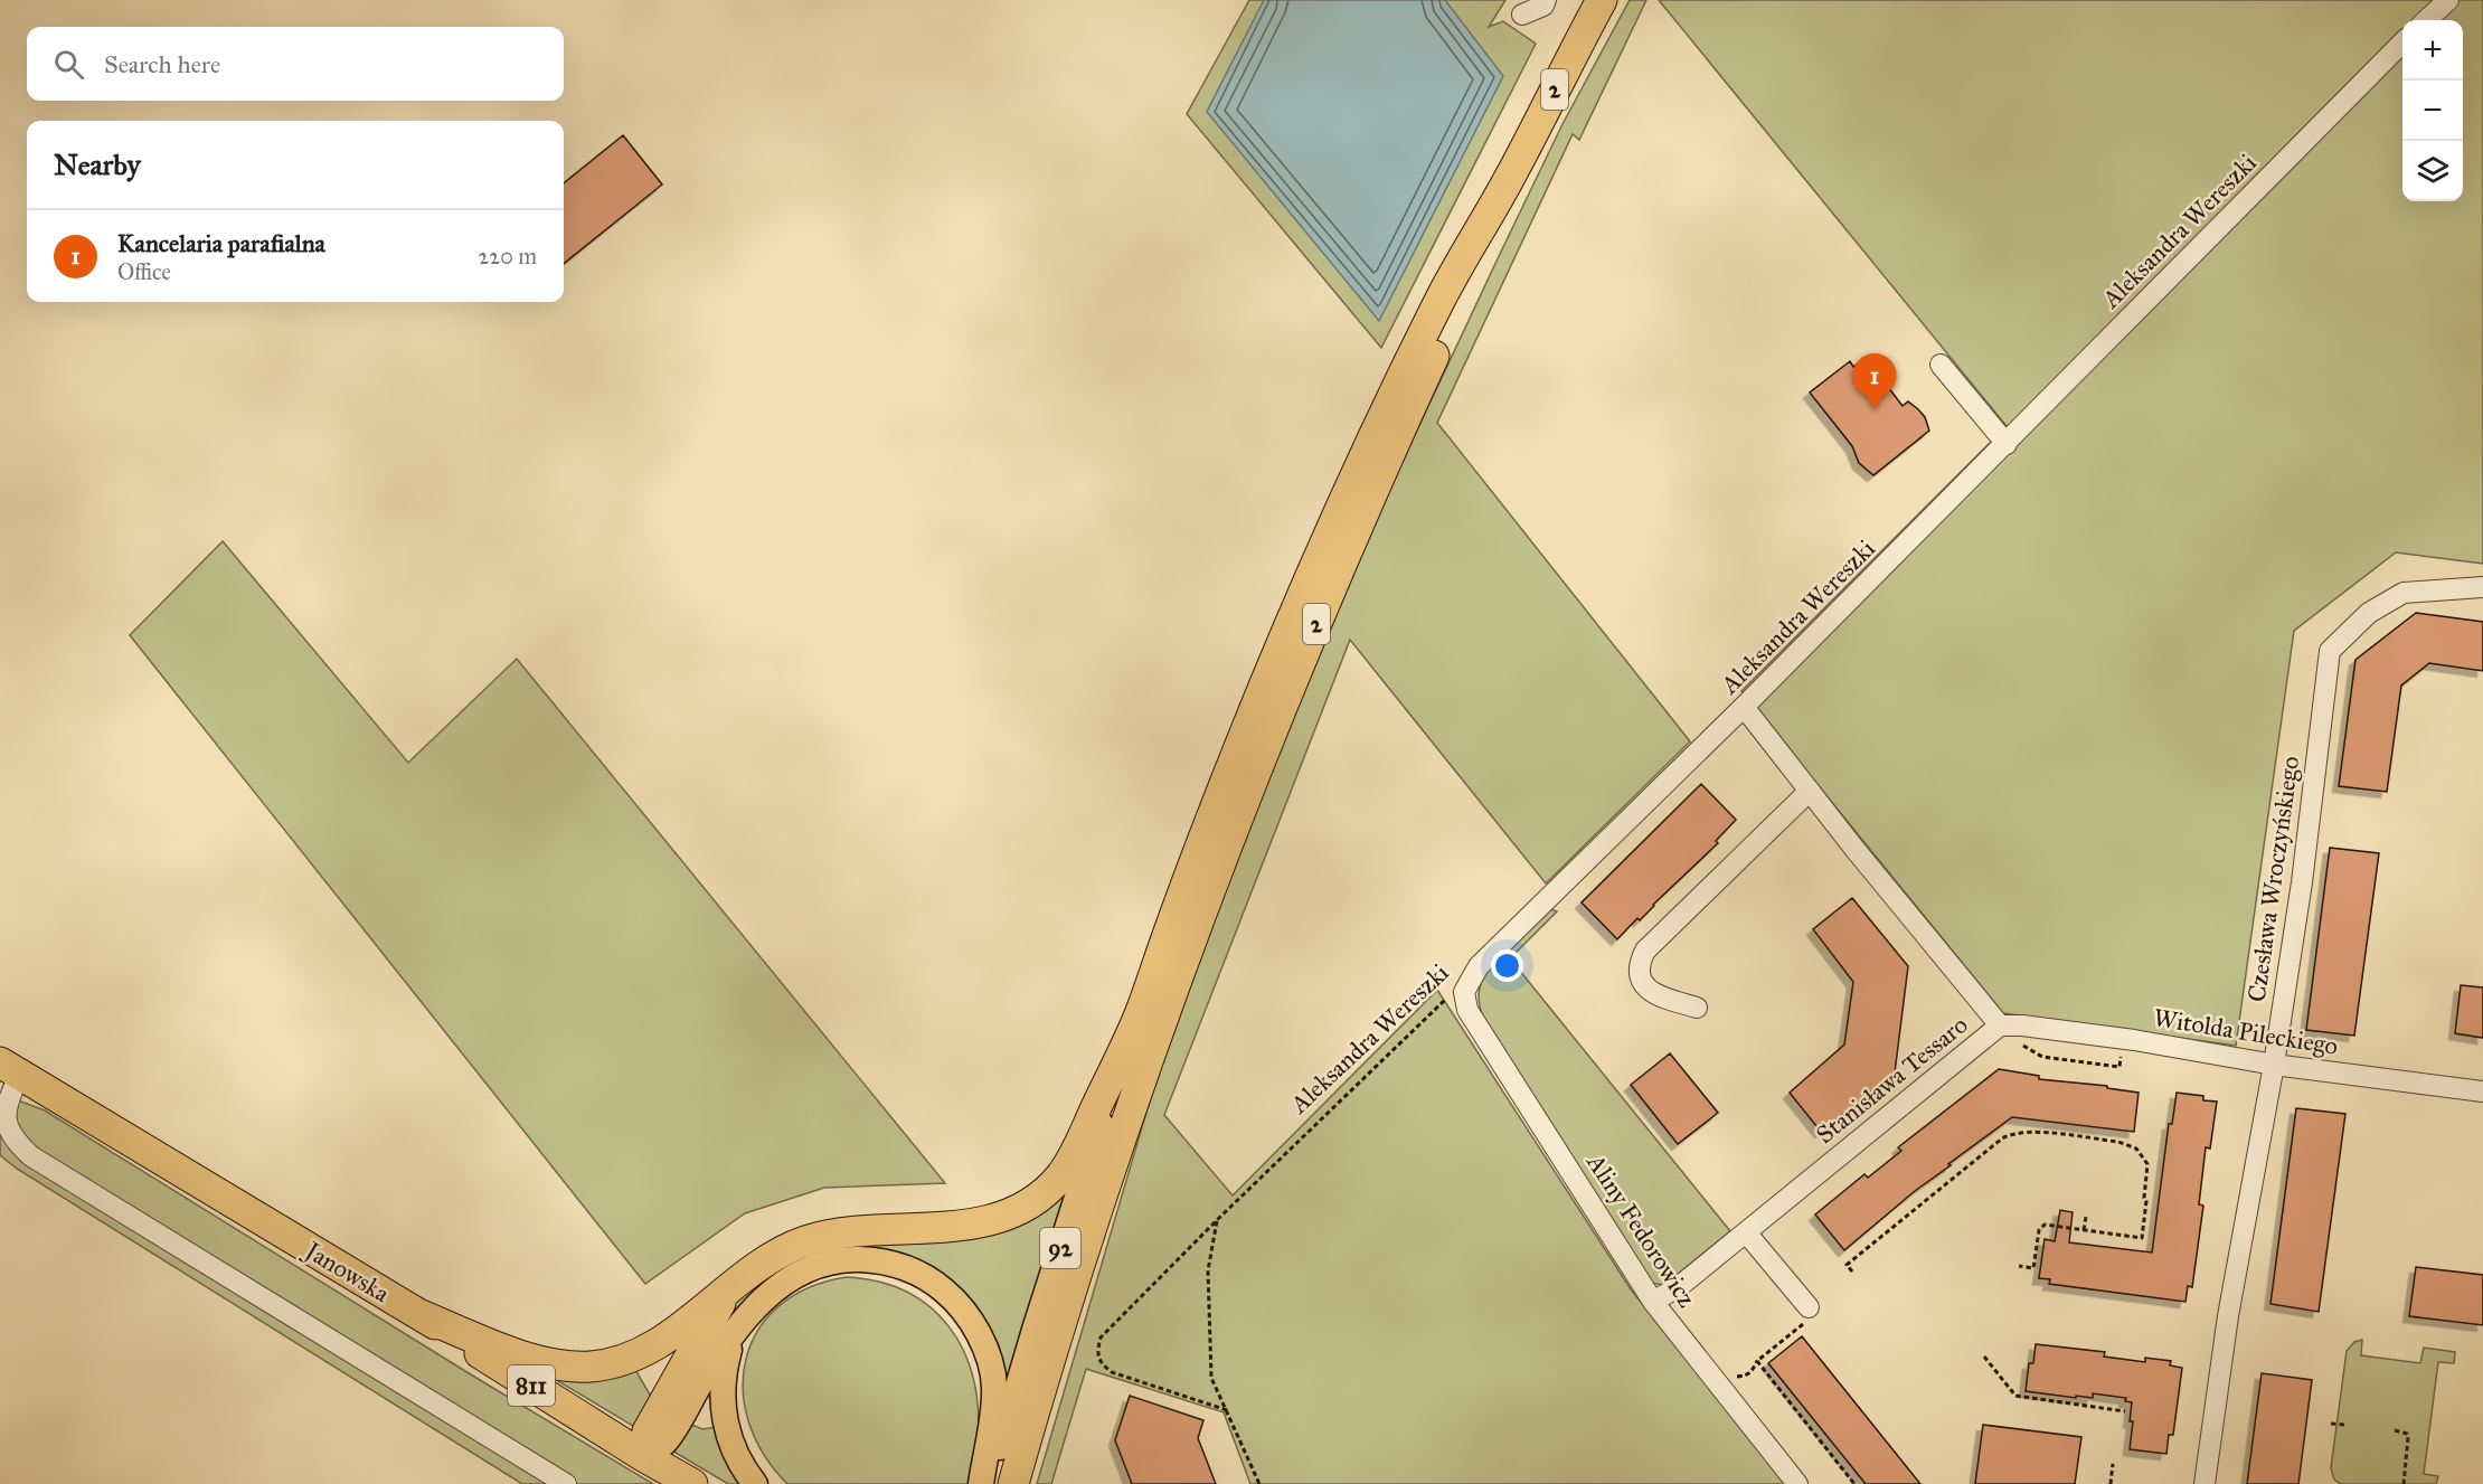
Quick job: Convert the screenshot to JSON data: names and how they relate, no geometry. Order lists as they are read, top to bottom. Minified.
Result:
{"streets":{"highway":["2","Janowska","811"],"main road":["92"],"street":["Aleksandra Wereszki","Czesława Wroczyńskiego","Witolda Pileckiego","Stanisława Tessaro","Aliny Fedorowicz"]},"crossings":[["2","92"],["Aleksandra Wereszki","Stanisława Tessaro"],["Aleksandra Wereszki","Aliny Fedorowicz"],["Czesława Wroczyńskiego","Witolda Pileckiego"],["Witolda Pileckiego","Stanisława Tessaro"],["Stanisława Tessaro","Aliny Fedorowicz"]],"page":{"map_buttons":["+","−"],"search":"Search here","heading":"Nearby","list":[{"mark":"1","name":"Kancelaria parafialna","note":"Office","value":"220 m"}],"pins":"1"}}
